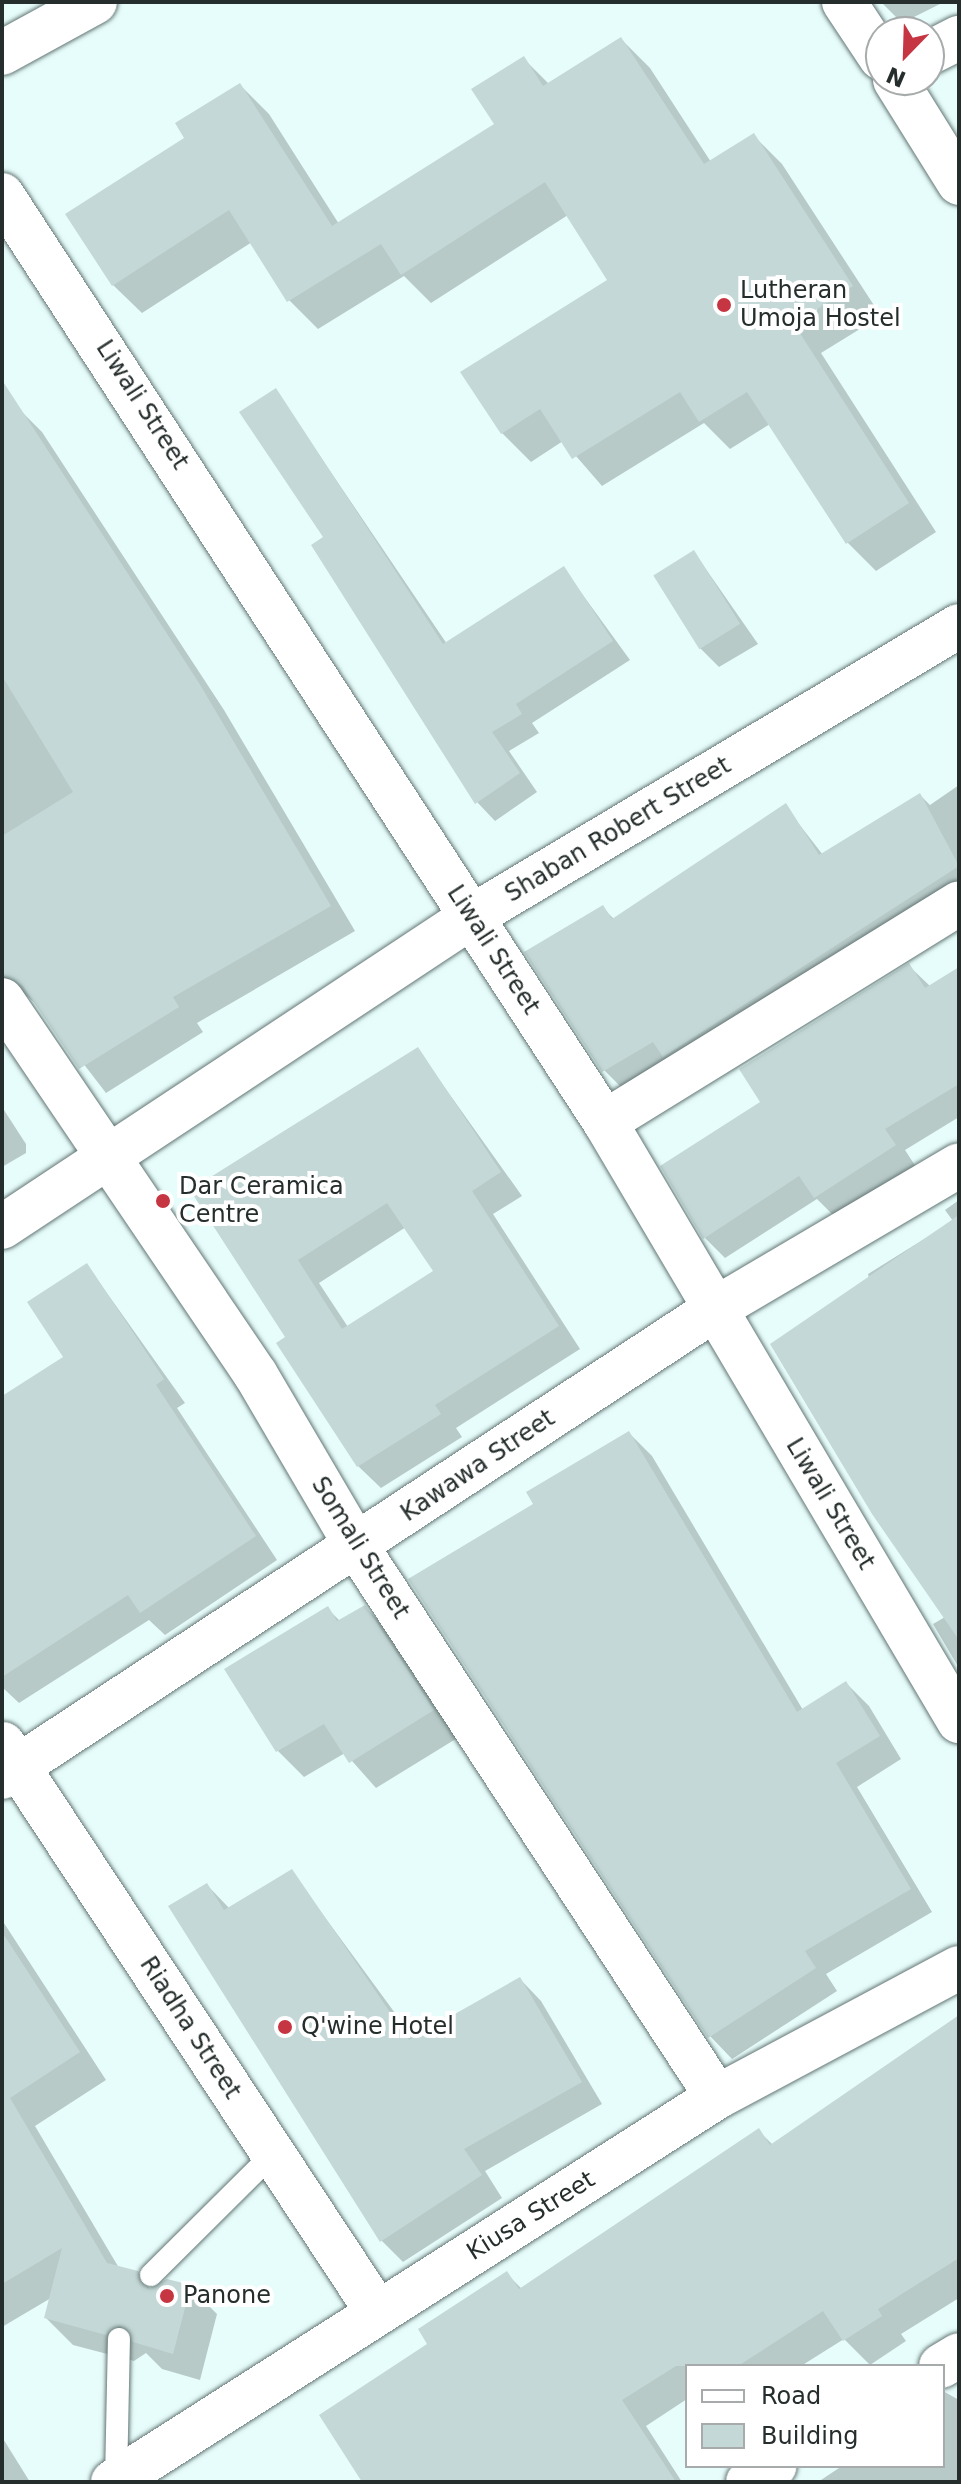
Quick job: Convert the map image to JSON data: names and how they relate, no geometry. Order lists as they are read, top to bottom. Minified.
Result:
{"streets":{"street":["Liwali Street","Shaban Robert Street","Kawawa Street","Somali Street","Riadha Street","Kiusa Street"]},"crossings":[["Liwali Street","Shaban Robert Street"],["Liwali Street","Kawawa Street"],["Shaban Robert Street","Somali Street"],["Kawawa Street","Somali Street"],["Kawawa Street","Riadha Street"],["Somali Street","Kiusa Street"],["Riadha Street","Kiusa Street"]],"places":["Lutheran Umoja Hostel","Dar Ceramica Centre","Q'wine Hotel","Panone"],"legend":["Road","Building"],"north":"bottom left"}
